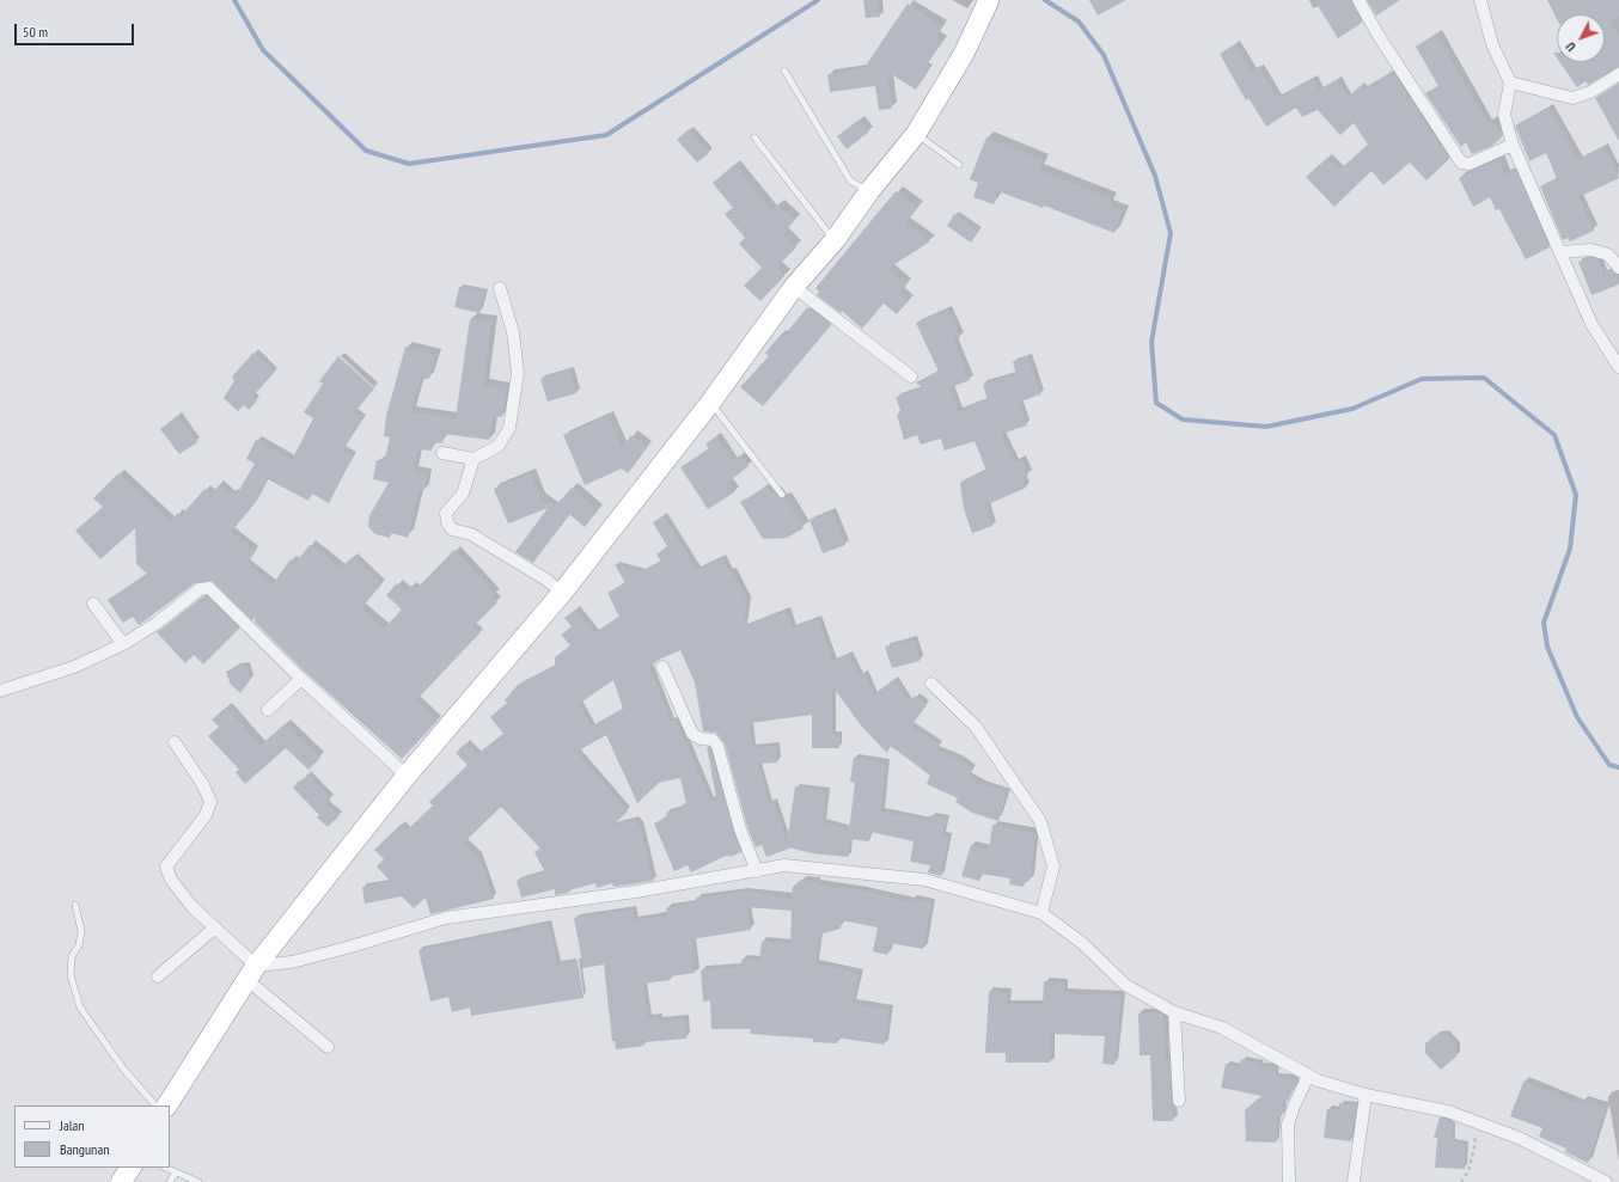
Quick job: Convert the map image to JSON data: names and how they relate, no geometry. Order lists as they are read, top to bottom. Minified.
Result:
{"legend":["Jalan","Bangunan"],"scale_bar":"50 m","north":"bottom left"}
